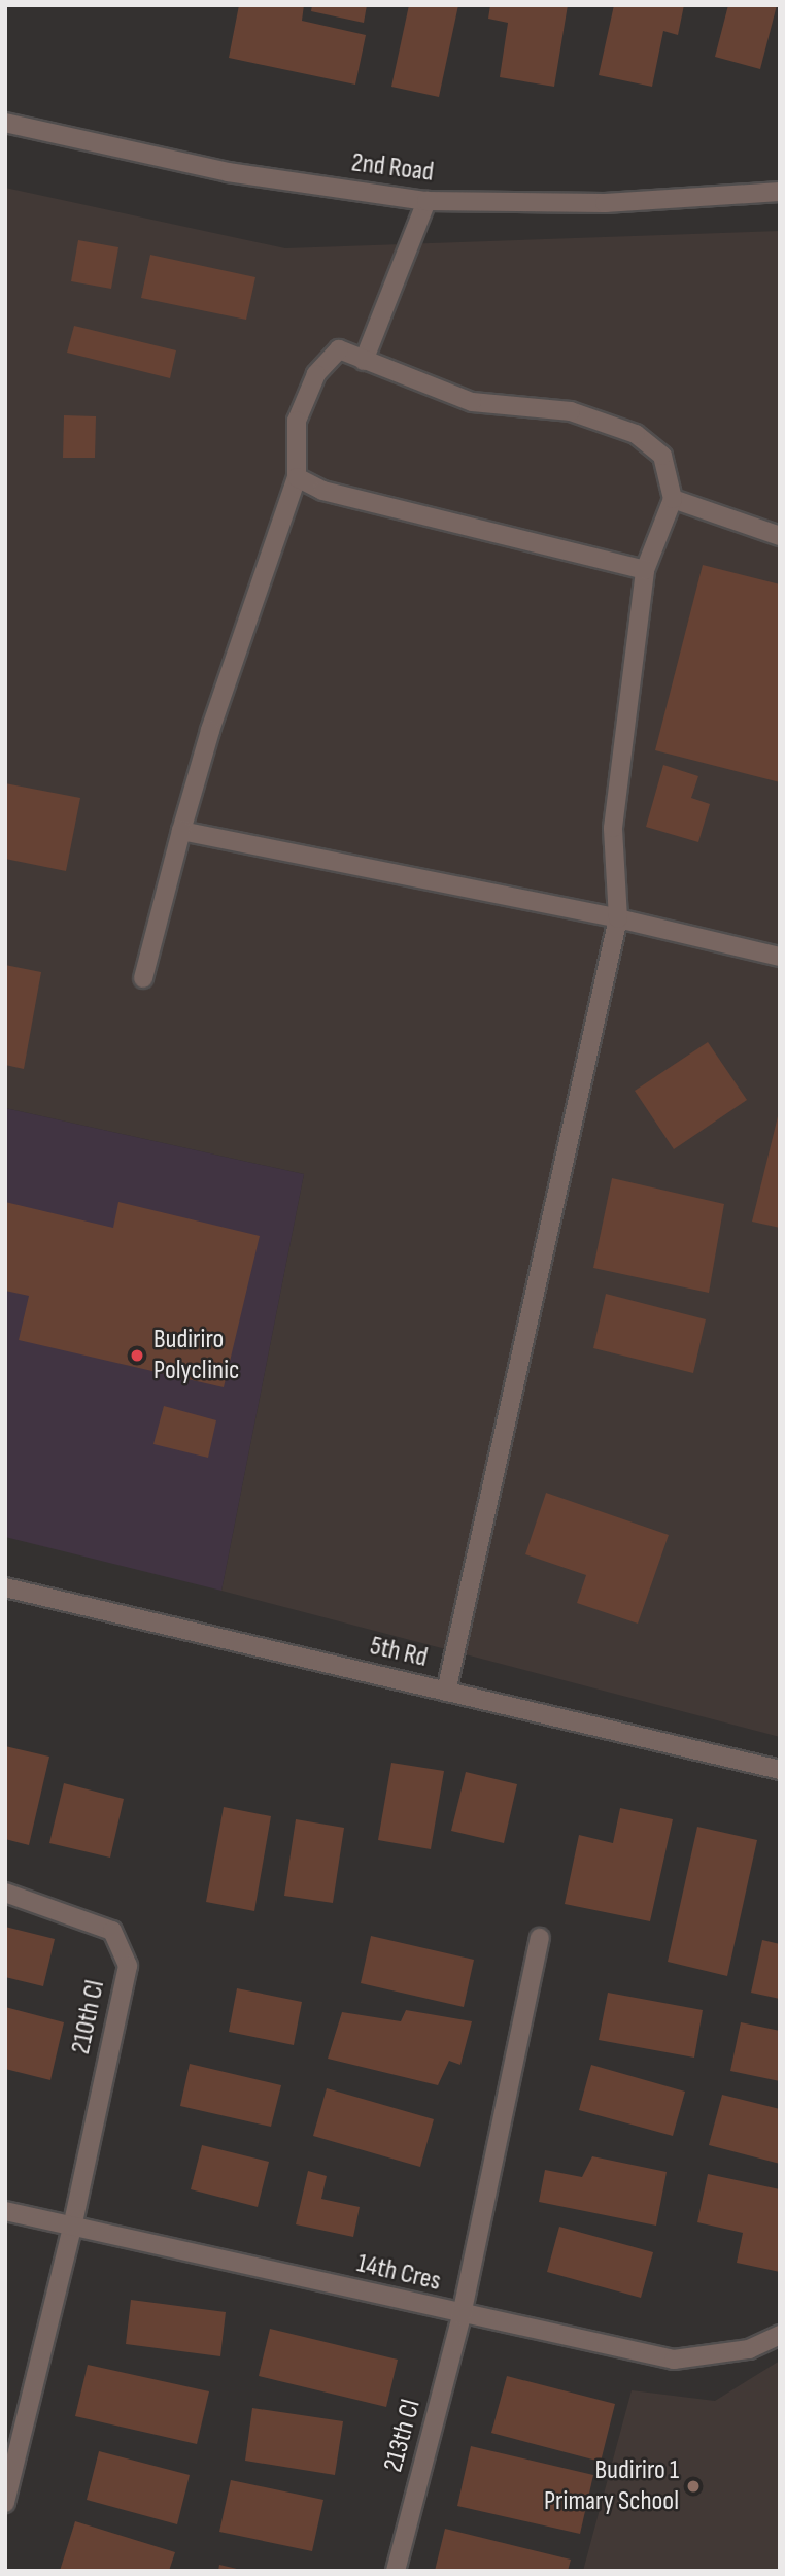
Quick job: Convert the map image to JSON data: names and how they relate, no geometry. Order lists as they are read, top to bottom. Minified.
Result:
{"streets":{"street":["2nd Road","5th Rd","210th Cl","14th Cres","213th Cl"]},"crossings":[["210th Cl","14th Cres"],["14th Cres","213th Cl"]],"places":["Budiriro Polyclinic","Budiriro 1 Primary School"]}
